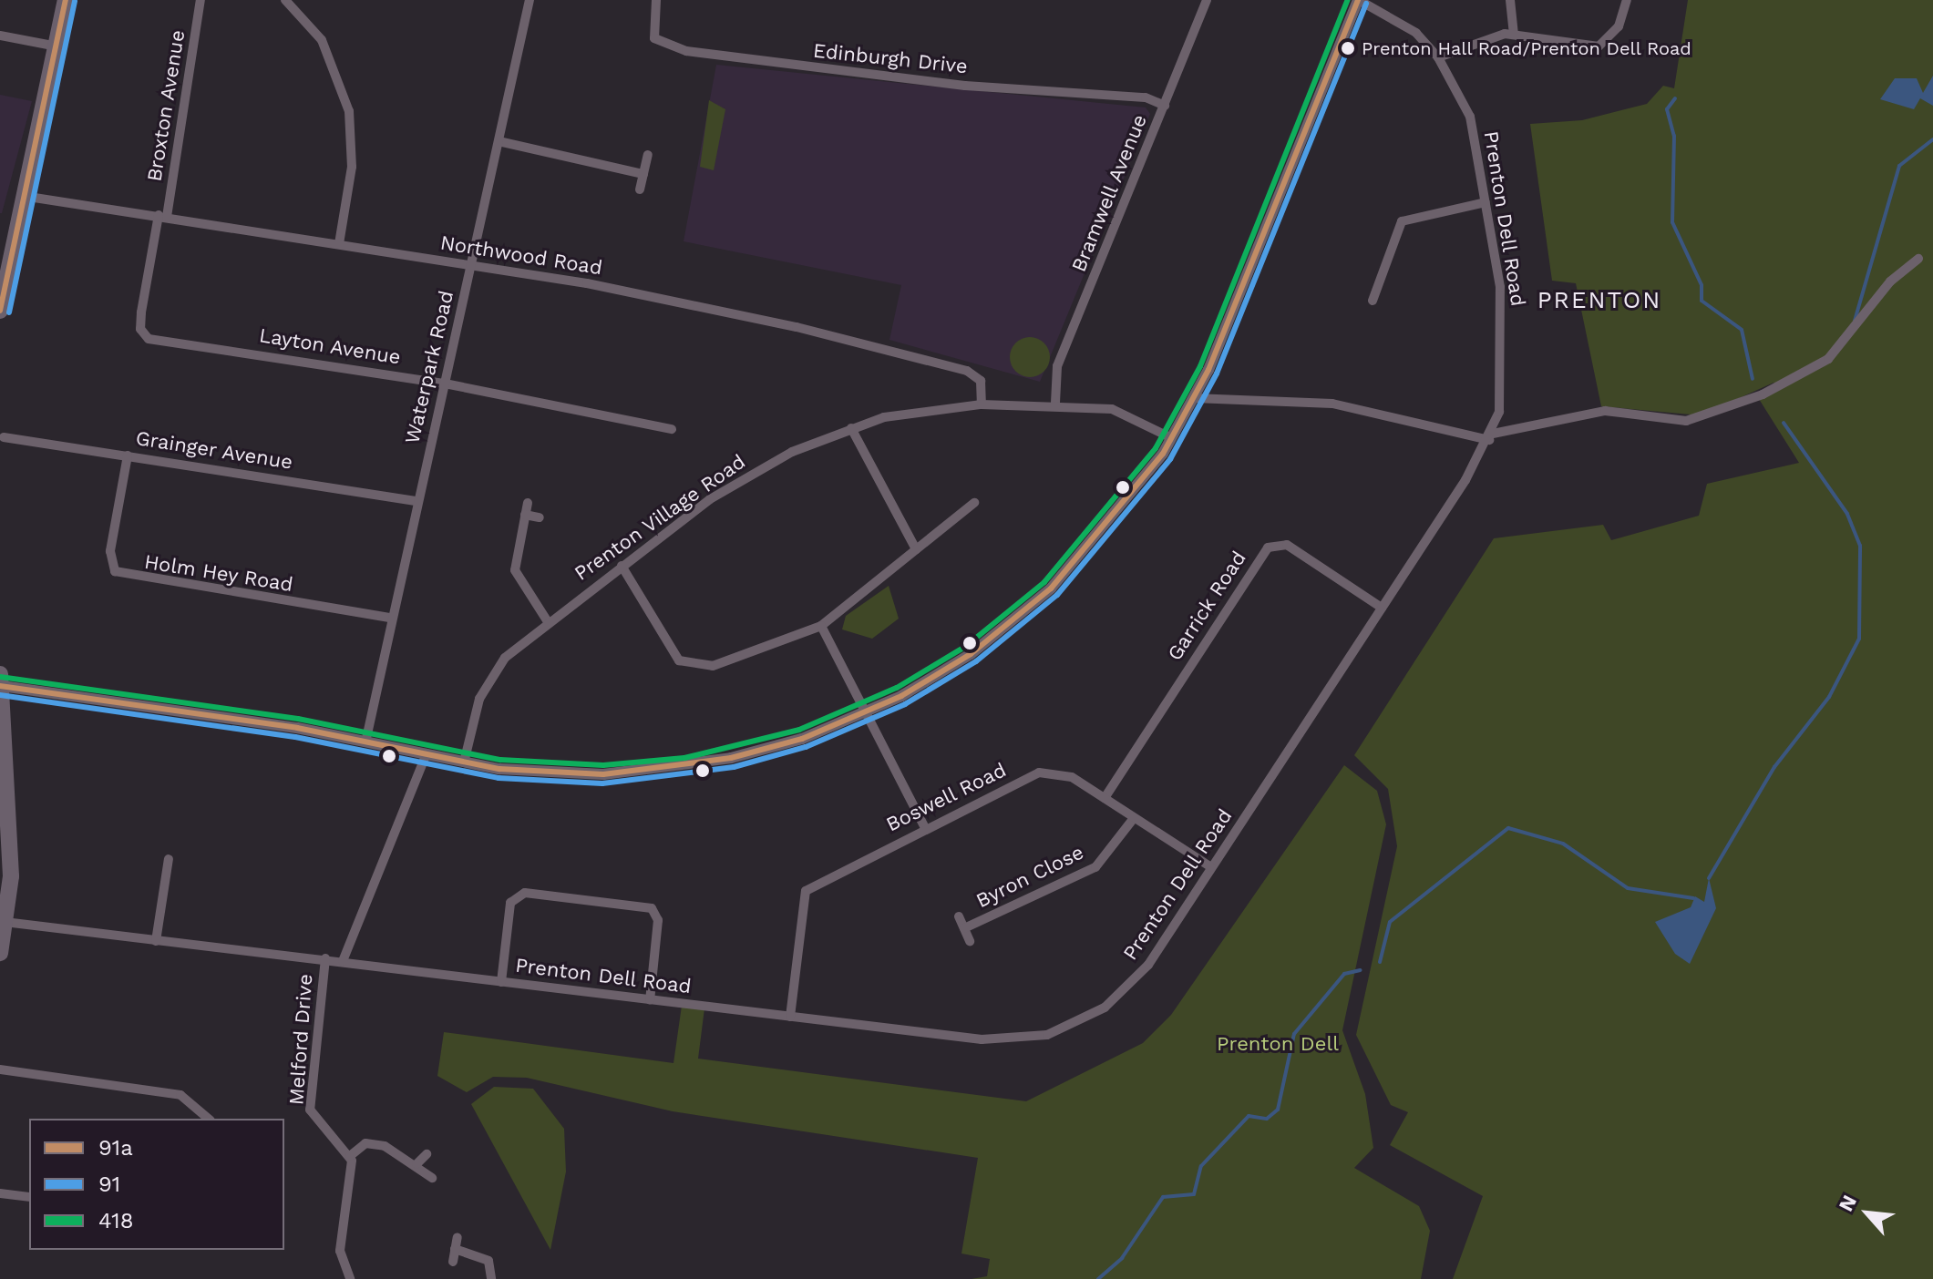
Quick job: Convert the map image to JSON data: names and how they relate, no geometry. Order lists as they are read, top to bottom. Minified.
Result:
{"streets":{"street":["Edinburgh Drive","Broxton Avenue","Bramwell Avenue","Prenton Dell Road","Northwood Road","Layton Avenue","Waterpark Road","Grainger Avenue","Prenton Village Road","Holm Hey Road","Garrick Road","Boswell Road","Byron Close","Melford Drive"]},"crossings":[["Edinburgh Drive","Bramwell Avenue"],["Broxton Avenue","Northwood Road"],["Broxton Avenue","Layton Avenue"],["Bramwell Avenue","Prenton Village Road"],["Prenton Dell Road","Garrick Road"],["Prenton Dell Road","Boswell Road"],["Prenton Dell Road","Melford Drive"],["Northwood Road","Layton Avenue"],["Northwood Road","Waterpark Road"],["Northwood Road","Prenton Village Road"],["Layton Avenue","Waterpark Road"],["Waterpark Road","Grainger Avenue"],["Waterpark Road","Holm Hey Road"],["Grainger Avenue","Holm Hey Road"],["Garrick Road","Boswell Road"],["Boswell Road","Byron Close"]],"districts":["PRENTON"],"parks":["Prenton Dell"],"places":["Prenton Hall Road/Prenton Dell Road"],"lines":["transit line 91a","transit line 418","transit line 91"],"legend":["91a","91","418"],"north":"top left"}
